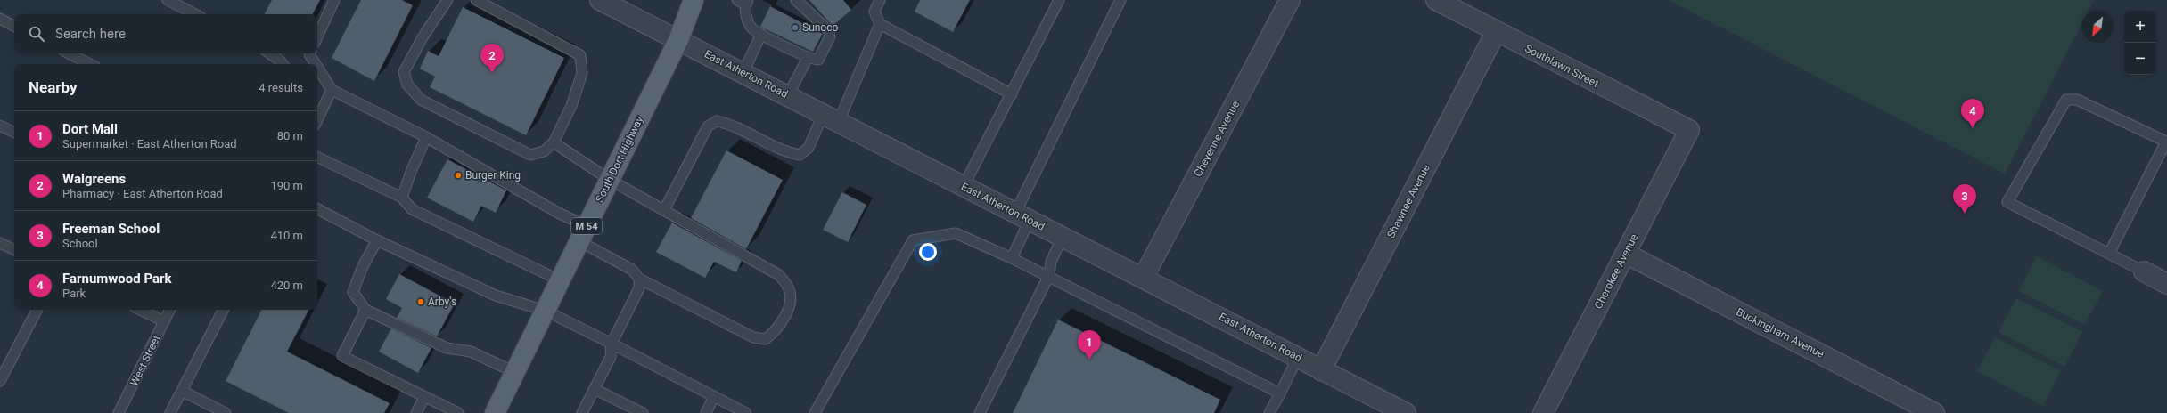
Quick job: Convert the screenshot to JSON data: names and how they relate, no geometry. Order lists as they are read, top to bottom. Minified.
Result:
{"streets":{"main road":["South Dort Highway","M 54"],"street":["Southlawn Street","East Atherton Road","Cheyenne Avenue","Shawnee Avenue","Cherokee Avenue","Buckingham Avenue"],"lane":["West Street"]},"crossings":[["Southlawn Street","Shawnee Avenue"],["Southlawn Street","Cherokee Avenue"],["East Atherton Road","Cheyenne Avenue"],["East Atherton Road","South Dort Highway"],["East Atherton Road","Shawnee Avenue"],["Cherokee Avenue","Buckingham Avenue"]],"places":["Sunoco","Burger King","Arby's"],"north":"bottom left","page":{"map_buttons":["+","−"],"search":"Search here","pins":["2","4","3","1"],"heading":["Nearby","4 results"],"list":[{"mark":"1","name":"Dort Mall","note":"Supermarket · East Atherton Road","value":"80 m"},{"mark":"2","name":"Walgreens","note":"Pharmacy · East Atherton Road","value":"190 m"},{"mark":"3","name":"Freeman School","note":"School","value":"410 m"},{"mark":"4","name":"Farnumwood Park","note":"Park","value":"420 m"}]}}
